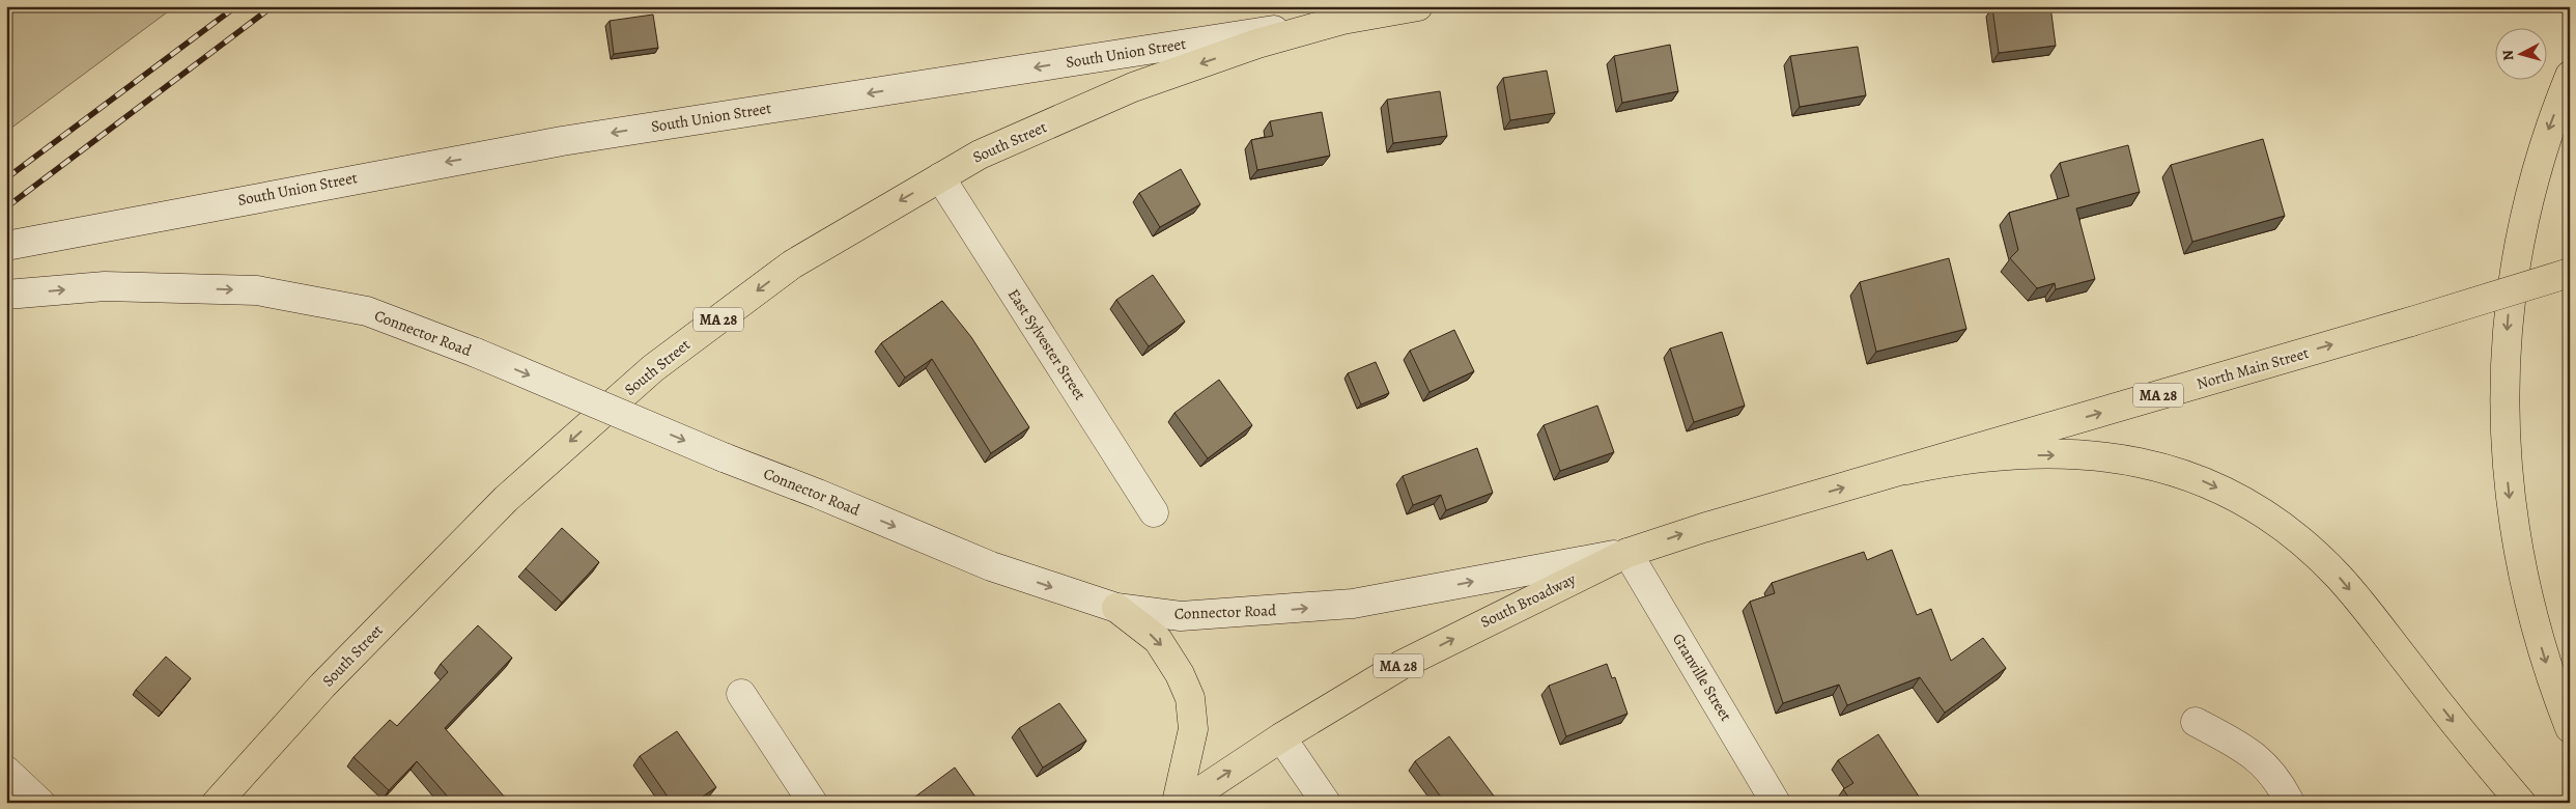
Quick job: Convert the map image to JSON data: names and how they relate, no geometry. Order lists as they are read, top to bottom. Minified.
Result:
{"streets":{"main road":["South Union Street","South Street","MA 28","Connector Road","East Sylvester Street","North Main Street","South Broadway","Granville Street"]},"crossings":[["South Union Street","South Street"],["South Street","East Sylvester Street"],["Connector Road","South Broadway"],["Connector Road","Granville Street"],["North Main Street","South Broadway"],["South Broadway","Granville Street"]],"one_way":["South Union Street","South Street","Connector Road","North Main Street","South Broadway"],"north":"left"}
